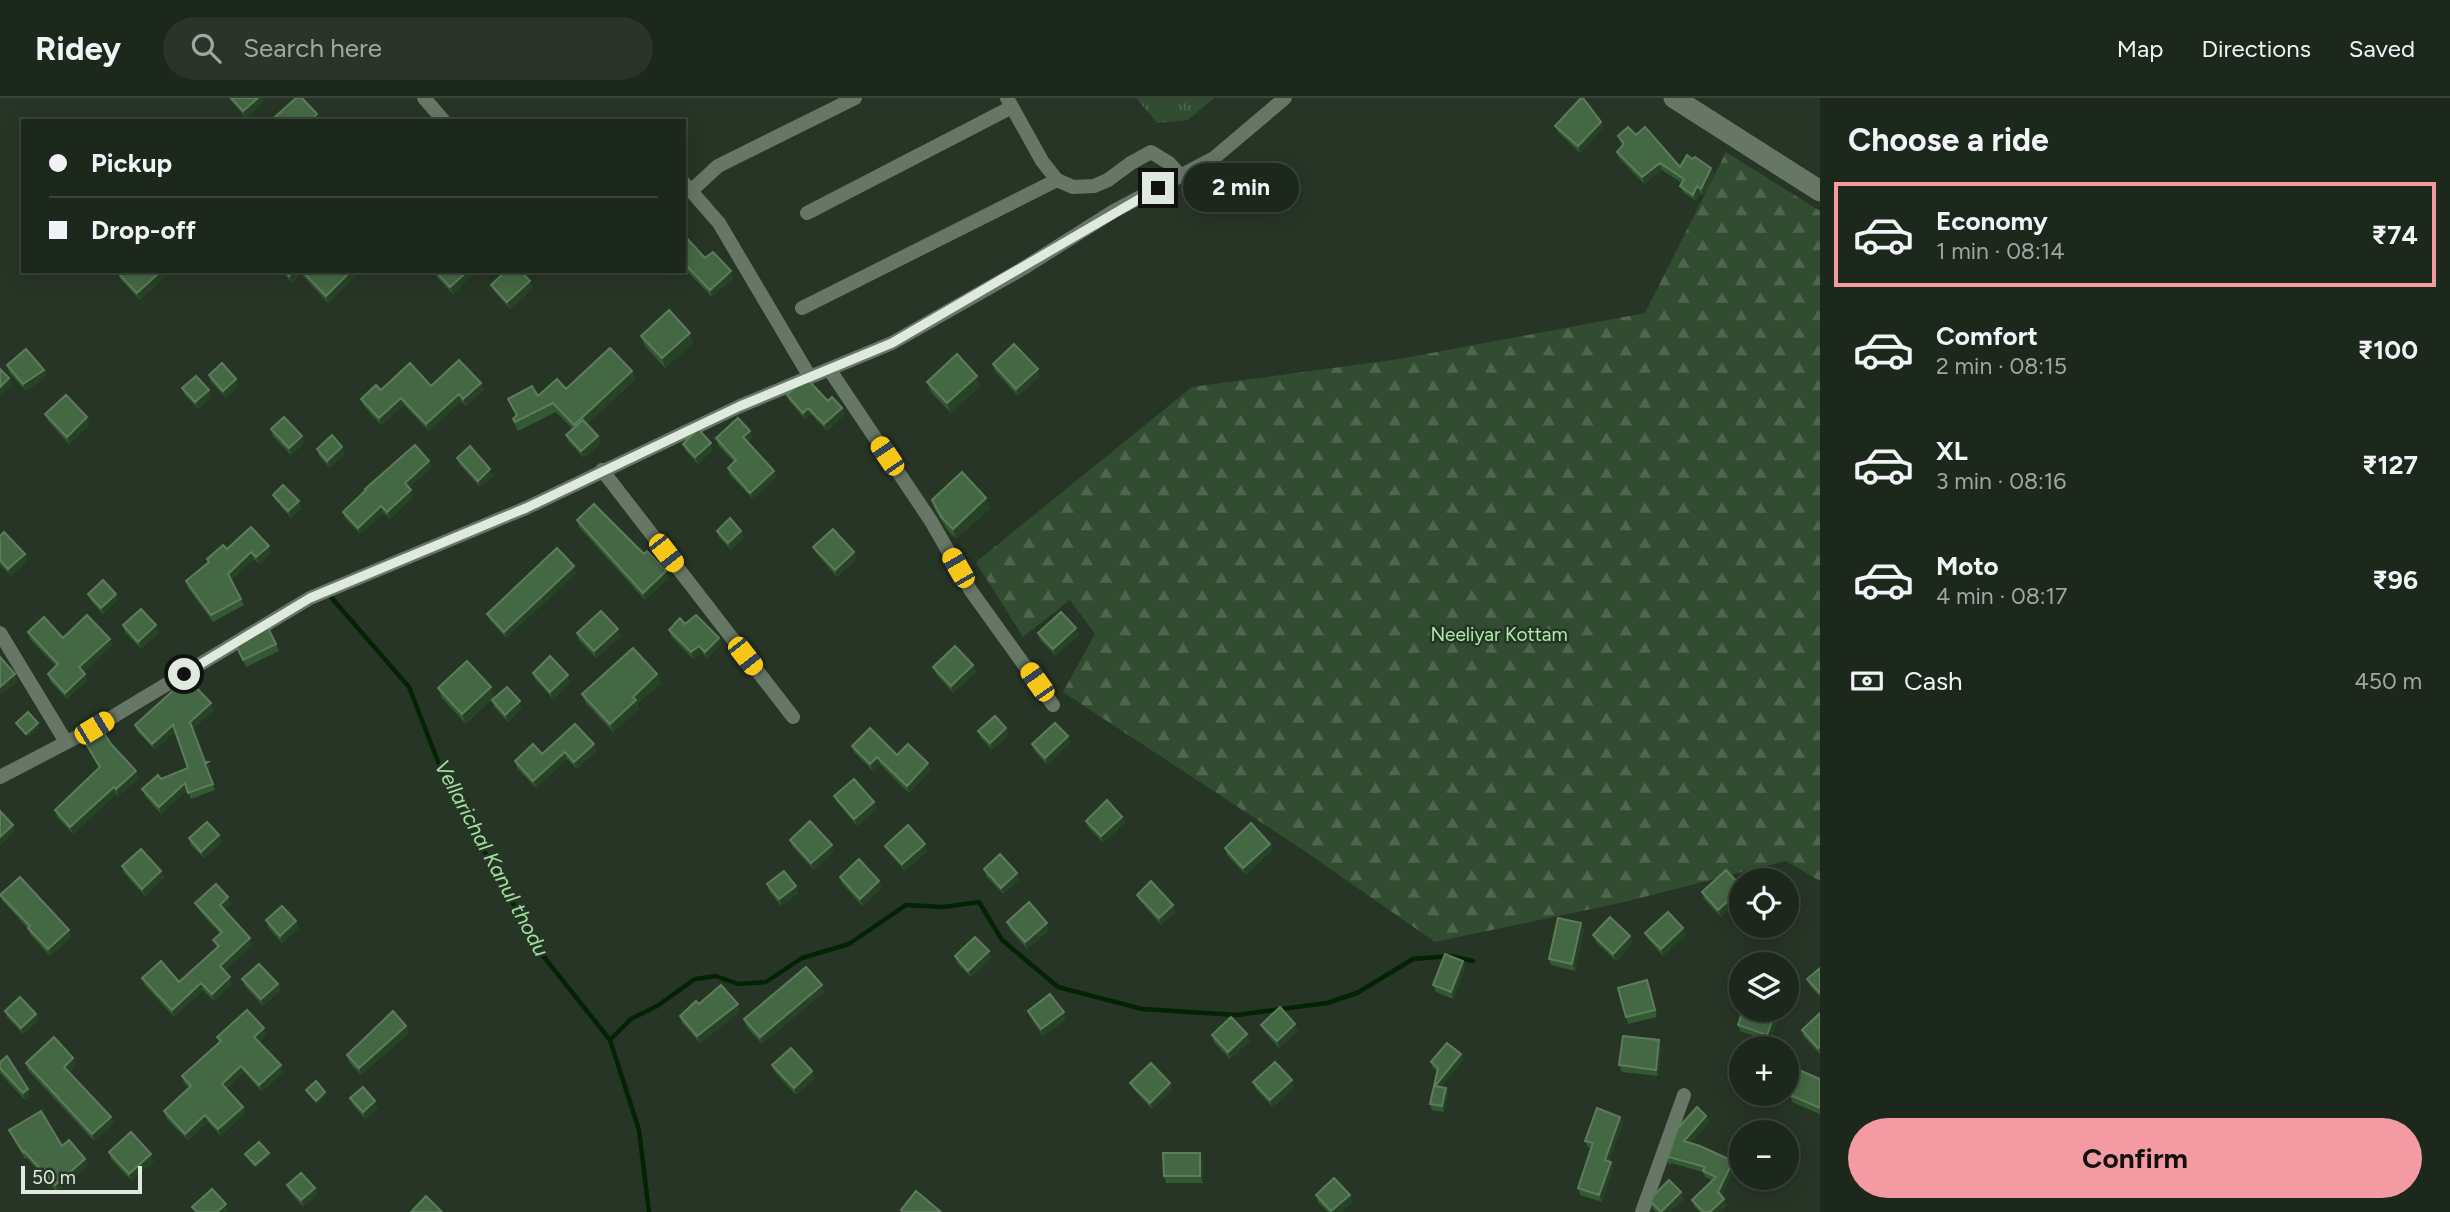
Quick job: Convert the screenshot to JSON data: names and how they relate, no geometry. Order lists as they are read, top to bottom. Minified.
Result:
{"water":["Vellarichal Kanul thodu"],"parks":["Neeliyar Kottam"],"scale_bar":"50 m","page":{"header":"Ridey","search":"Search here","nav":["Map","Directions","Saved"],"heading":"Choose a ride","banner":["Pickup","Drop-off"],"bubble":"2 min","list":[{"name":"Economy","note":"1 min · 08:14","value":"₹74"},{"name":"Comfort","note":"2 min · 08:15","value":"₹100"},{"name":"XL","note":"3 min · 08:16","value":"₹127"},{"name":"Moto","note":"4 min · 08:17","value":"₹96"}],"pay":["Cash","450 m"],"map_buttons":["+","−"],"buttons":"Confirm","scale":"50 m"}}
